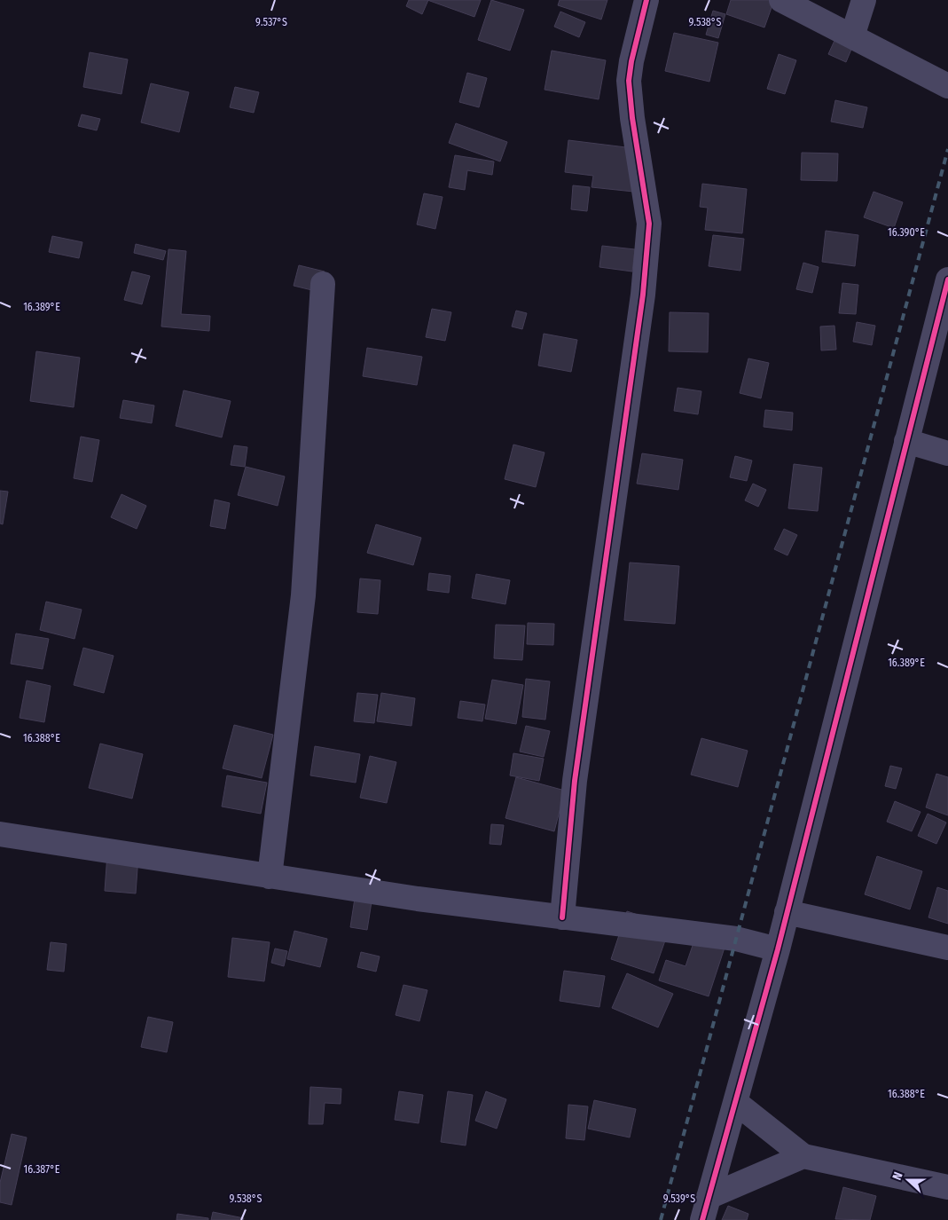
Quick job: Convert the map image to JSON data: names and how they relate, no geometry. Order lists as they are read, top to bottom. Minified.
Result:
{"north":"left","coordinates":["9.537°S","9.538°S","16.390°E","16.389°E","16.388°E","16.387°E","9.539°S"]}
